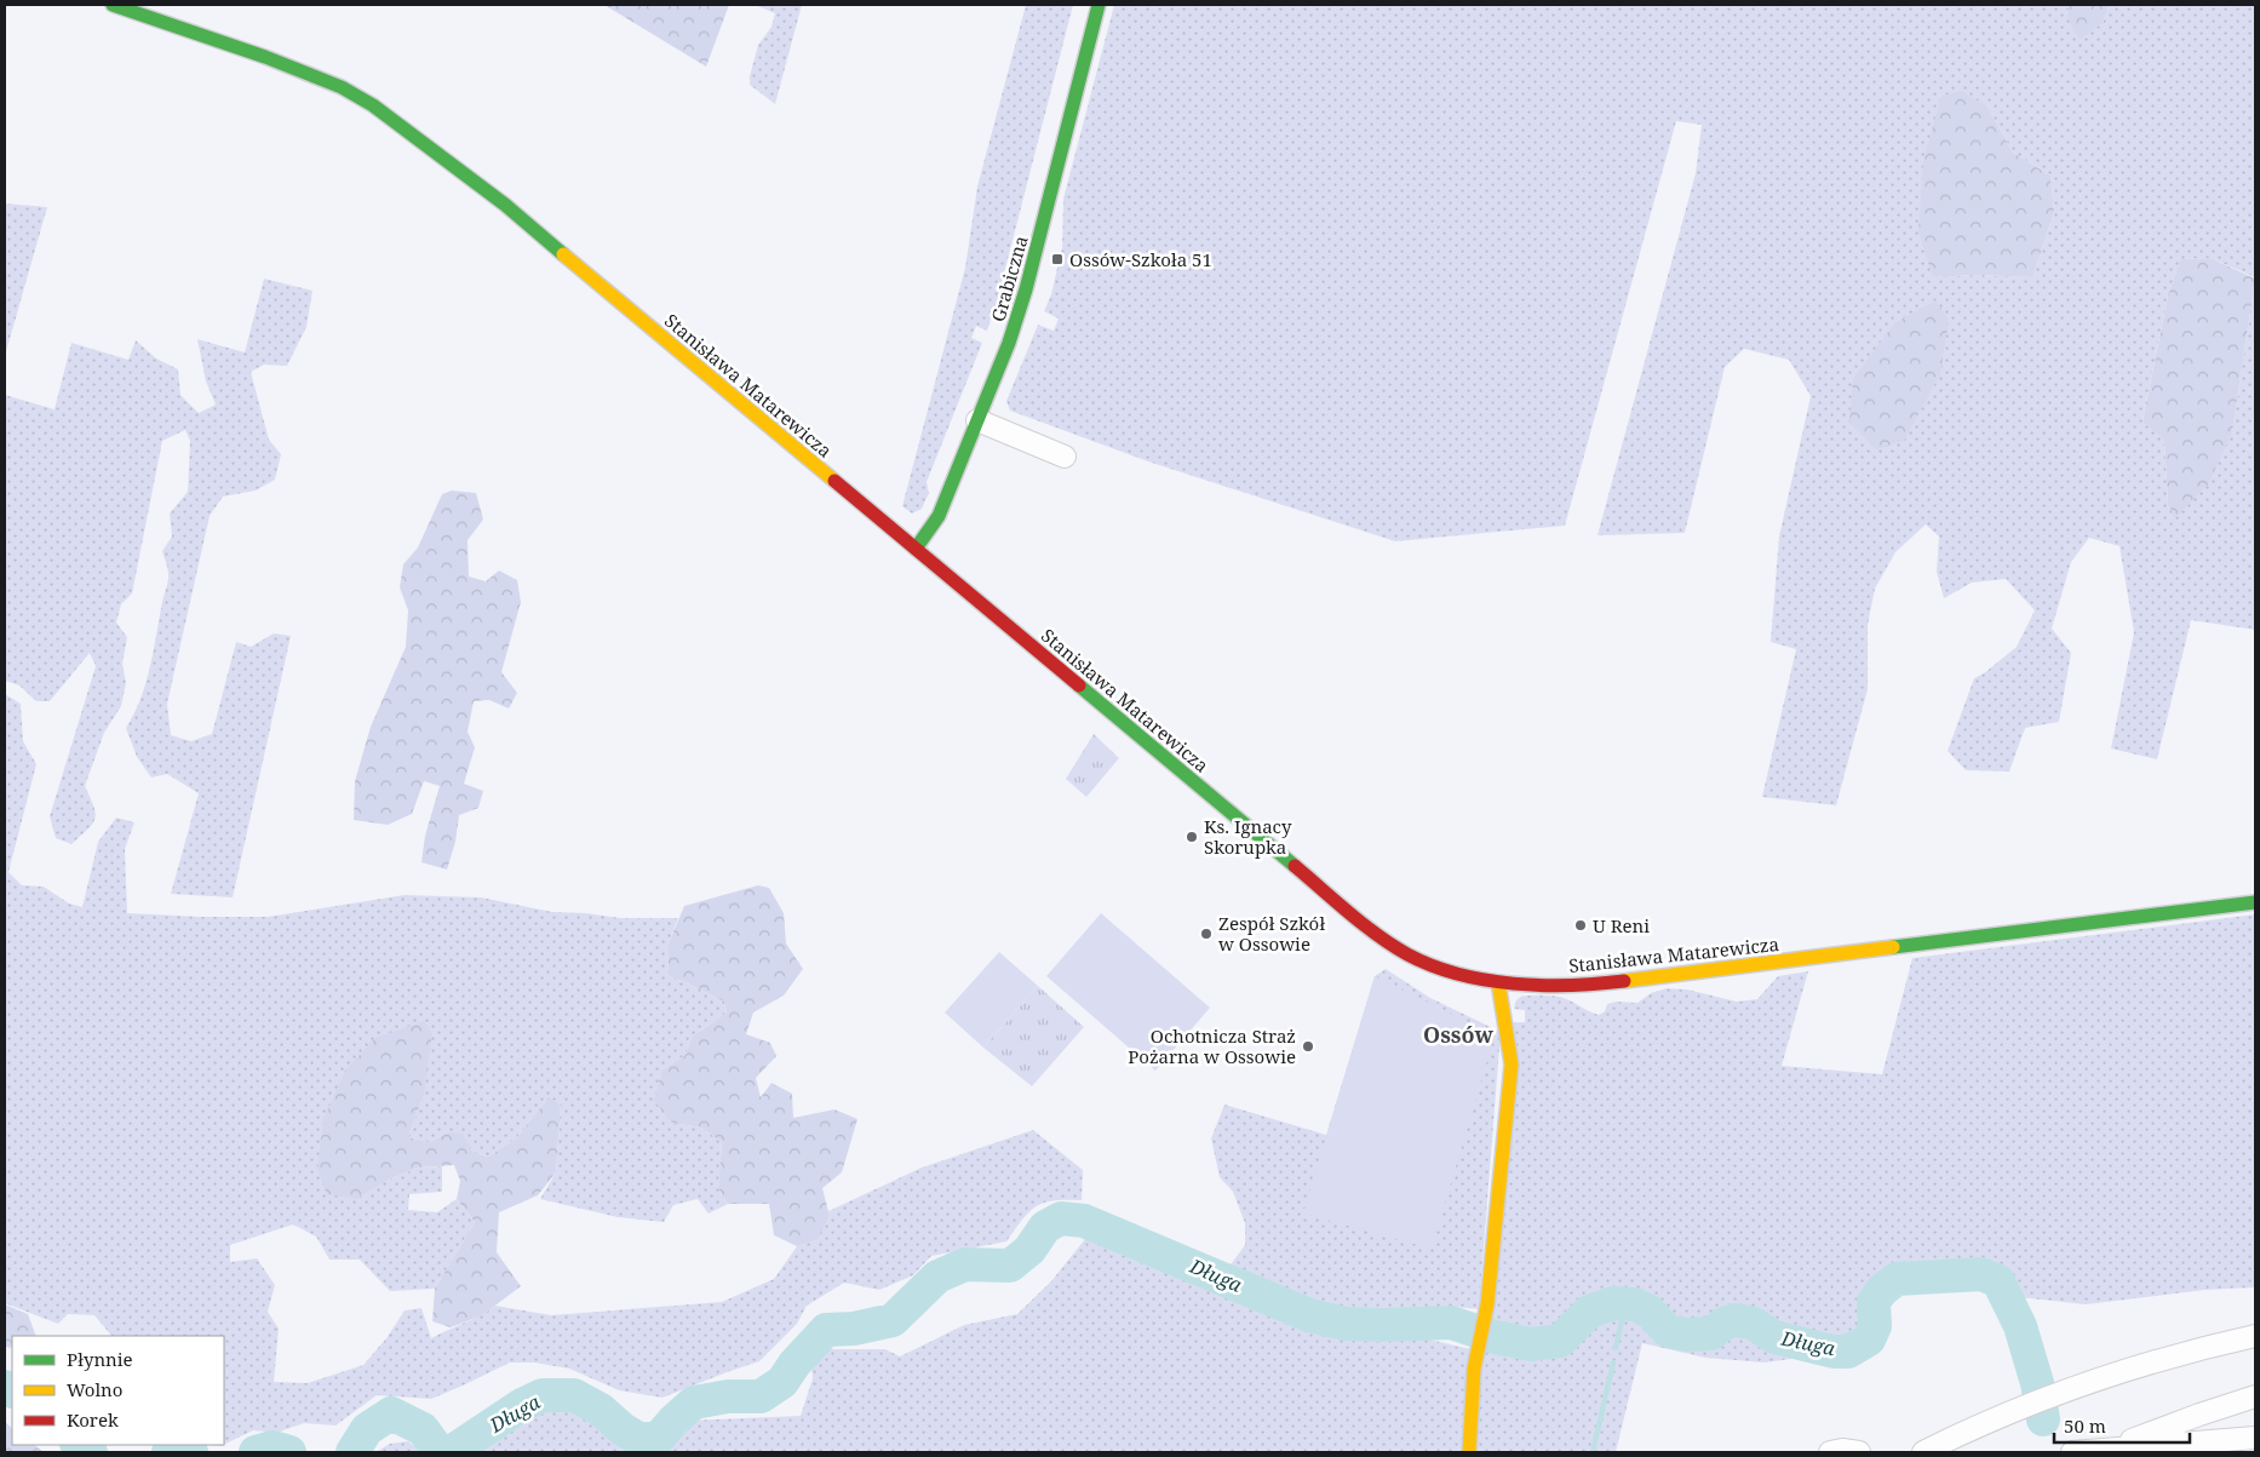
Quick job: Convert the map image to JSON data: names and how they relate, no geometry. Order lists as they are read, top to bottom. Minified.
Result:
{"streets":{"street":["Grabiczna","Stanisława Matarewicza"]},"crossings":[["Grabiczna","Stanisława Matarewicza"]],"districts":["Ossów"],"water":["Długa"],"places":{"transit":["Ossów-Szkoła 51"],"other":["Ks. Ignacy Skorupka","U Reni","Zespół Szkół w Ossowie","Ochotnicza Straż Pożarna w Ossowie"]},"legend":["Płynnie","Wolno","Korek"],"scale_bar":"50 m"}
